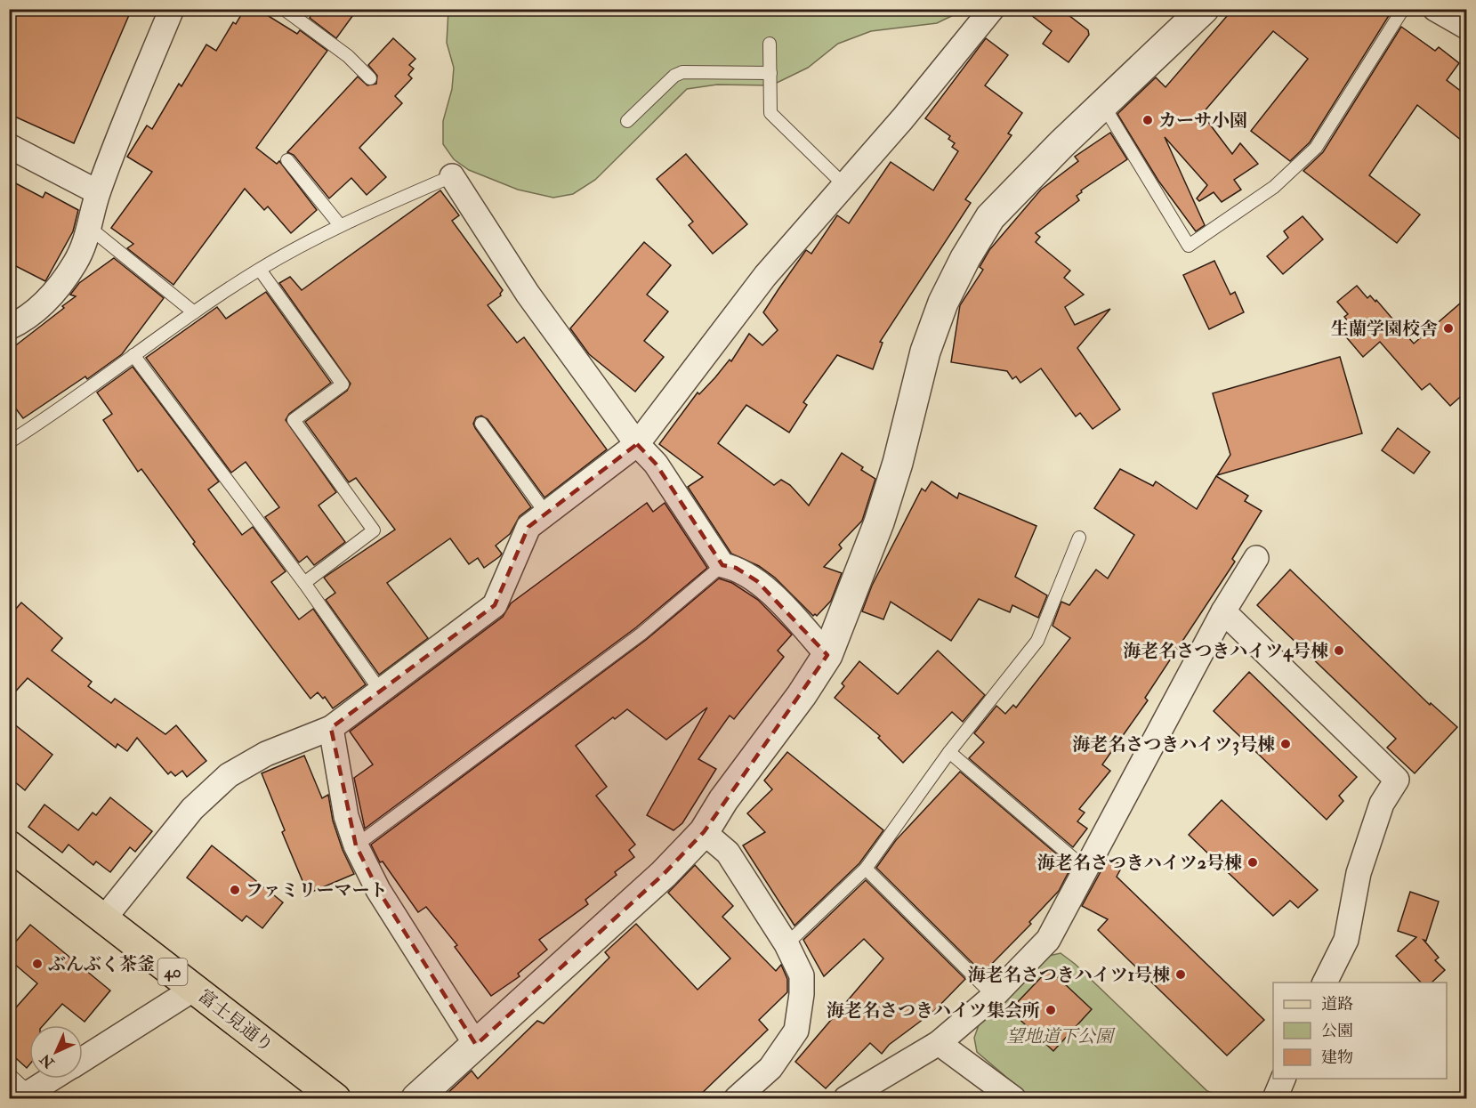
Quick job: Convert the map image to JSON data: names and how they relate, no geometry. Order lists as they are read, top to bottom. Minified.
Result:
{"streets":{"main road":["40","富士見通り"]},"parks":["望地道下公園"],"places":["カーサ小園","生蘭学園校舎","海老名さつきハイツ4号棟","海老名さつきハイツ3号棟","海老名さつきハイツ2号棟","ファミリーマート","ぶんぶく茶釜","海老名さつきハイツ1号棟","海老名さつきハイツ集会所"],"legend":["道路","公園","建物"],"north":"bottom left"}
